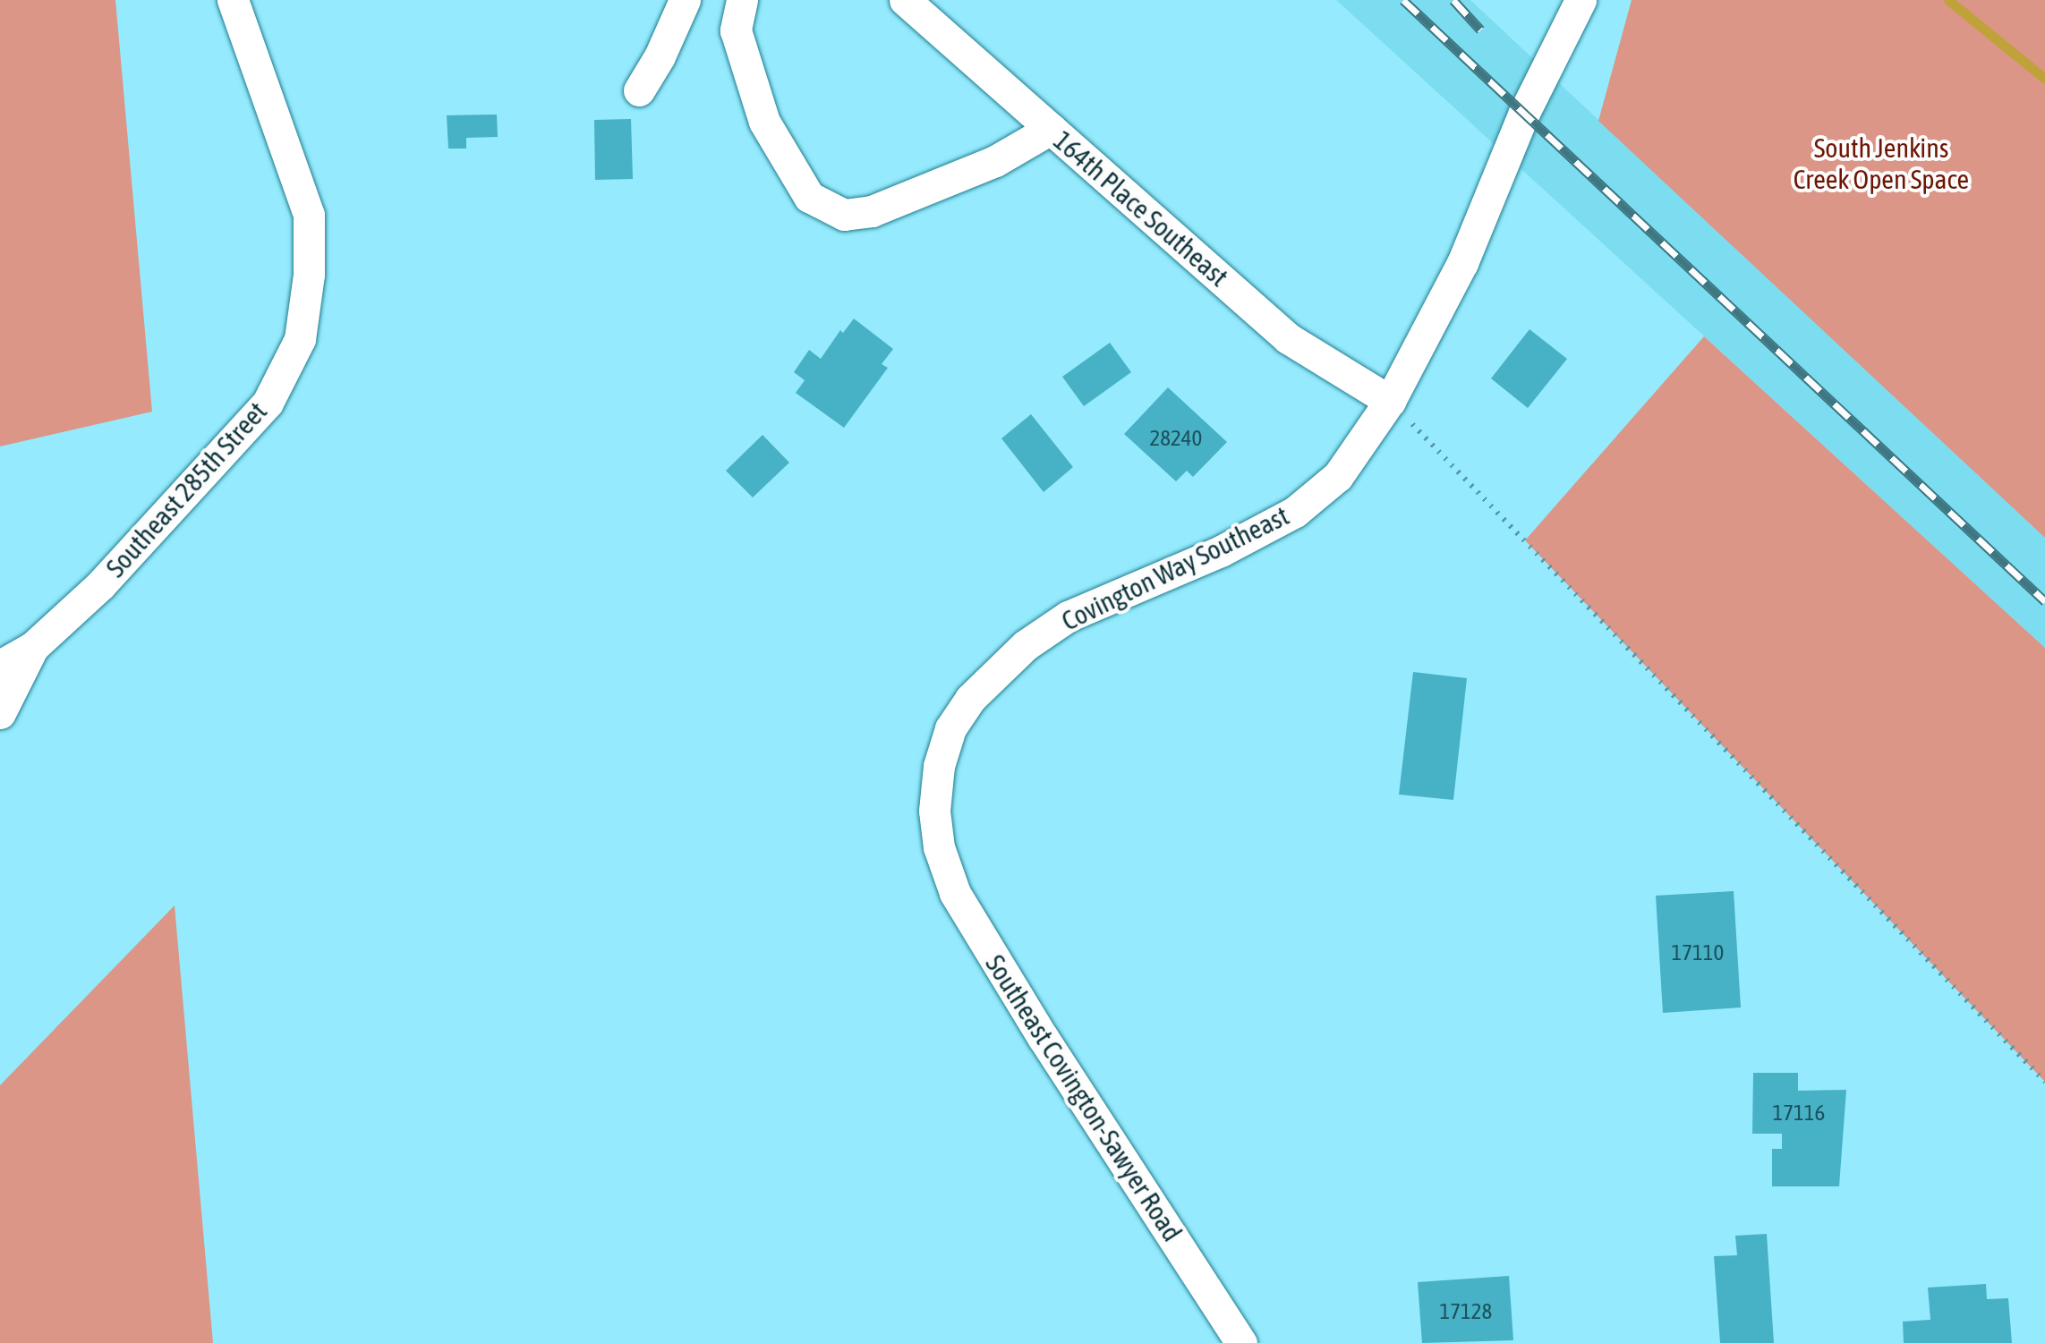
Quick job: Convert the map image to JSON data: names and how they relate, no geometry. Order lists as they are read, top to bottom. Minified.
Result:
{"streets":{"street":["164th Place Southeast","Southeast 285th Street","Covington Way Southeast","Southeast Covington-Sawyer Road"]},"crossings":[["164th Place Southeast","Covington Way Southeast"],["Covington Way Southeast","Southeast Covington-Sawyer Road"]],"parks":["South Jenkins Creek Open Space"],"house_numbers":["28240","17110","17116","17128"]}
